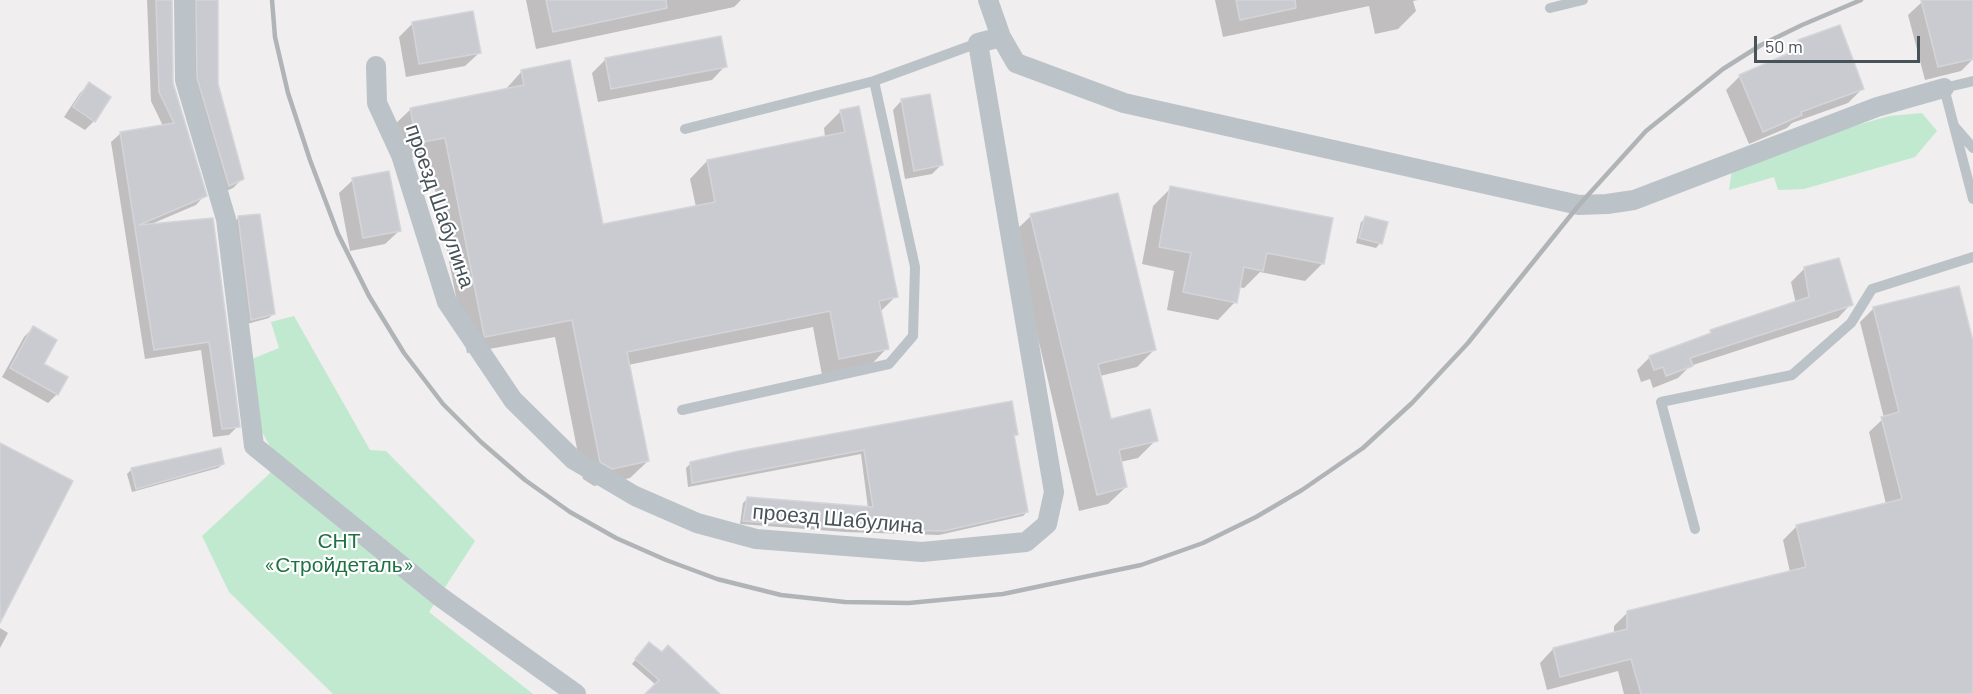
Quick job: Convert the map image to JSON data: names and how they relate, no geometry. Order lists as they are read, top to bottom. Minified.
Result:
{"streets":{"street":["проезд Шабулина"]},"parks":["СНТ «Стройдеталь»"],"scale_bar":"50 m"}
